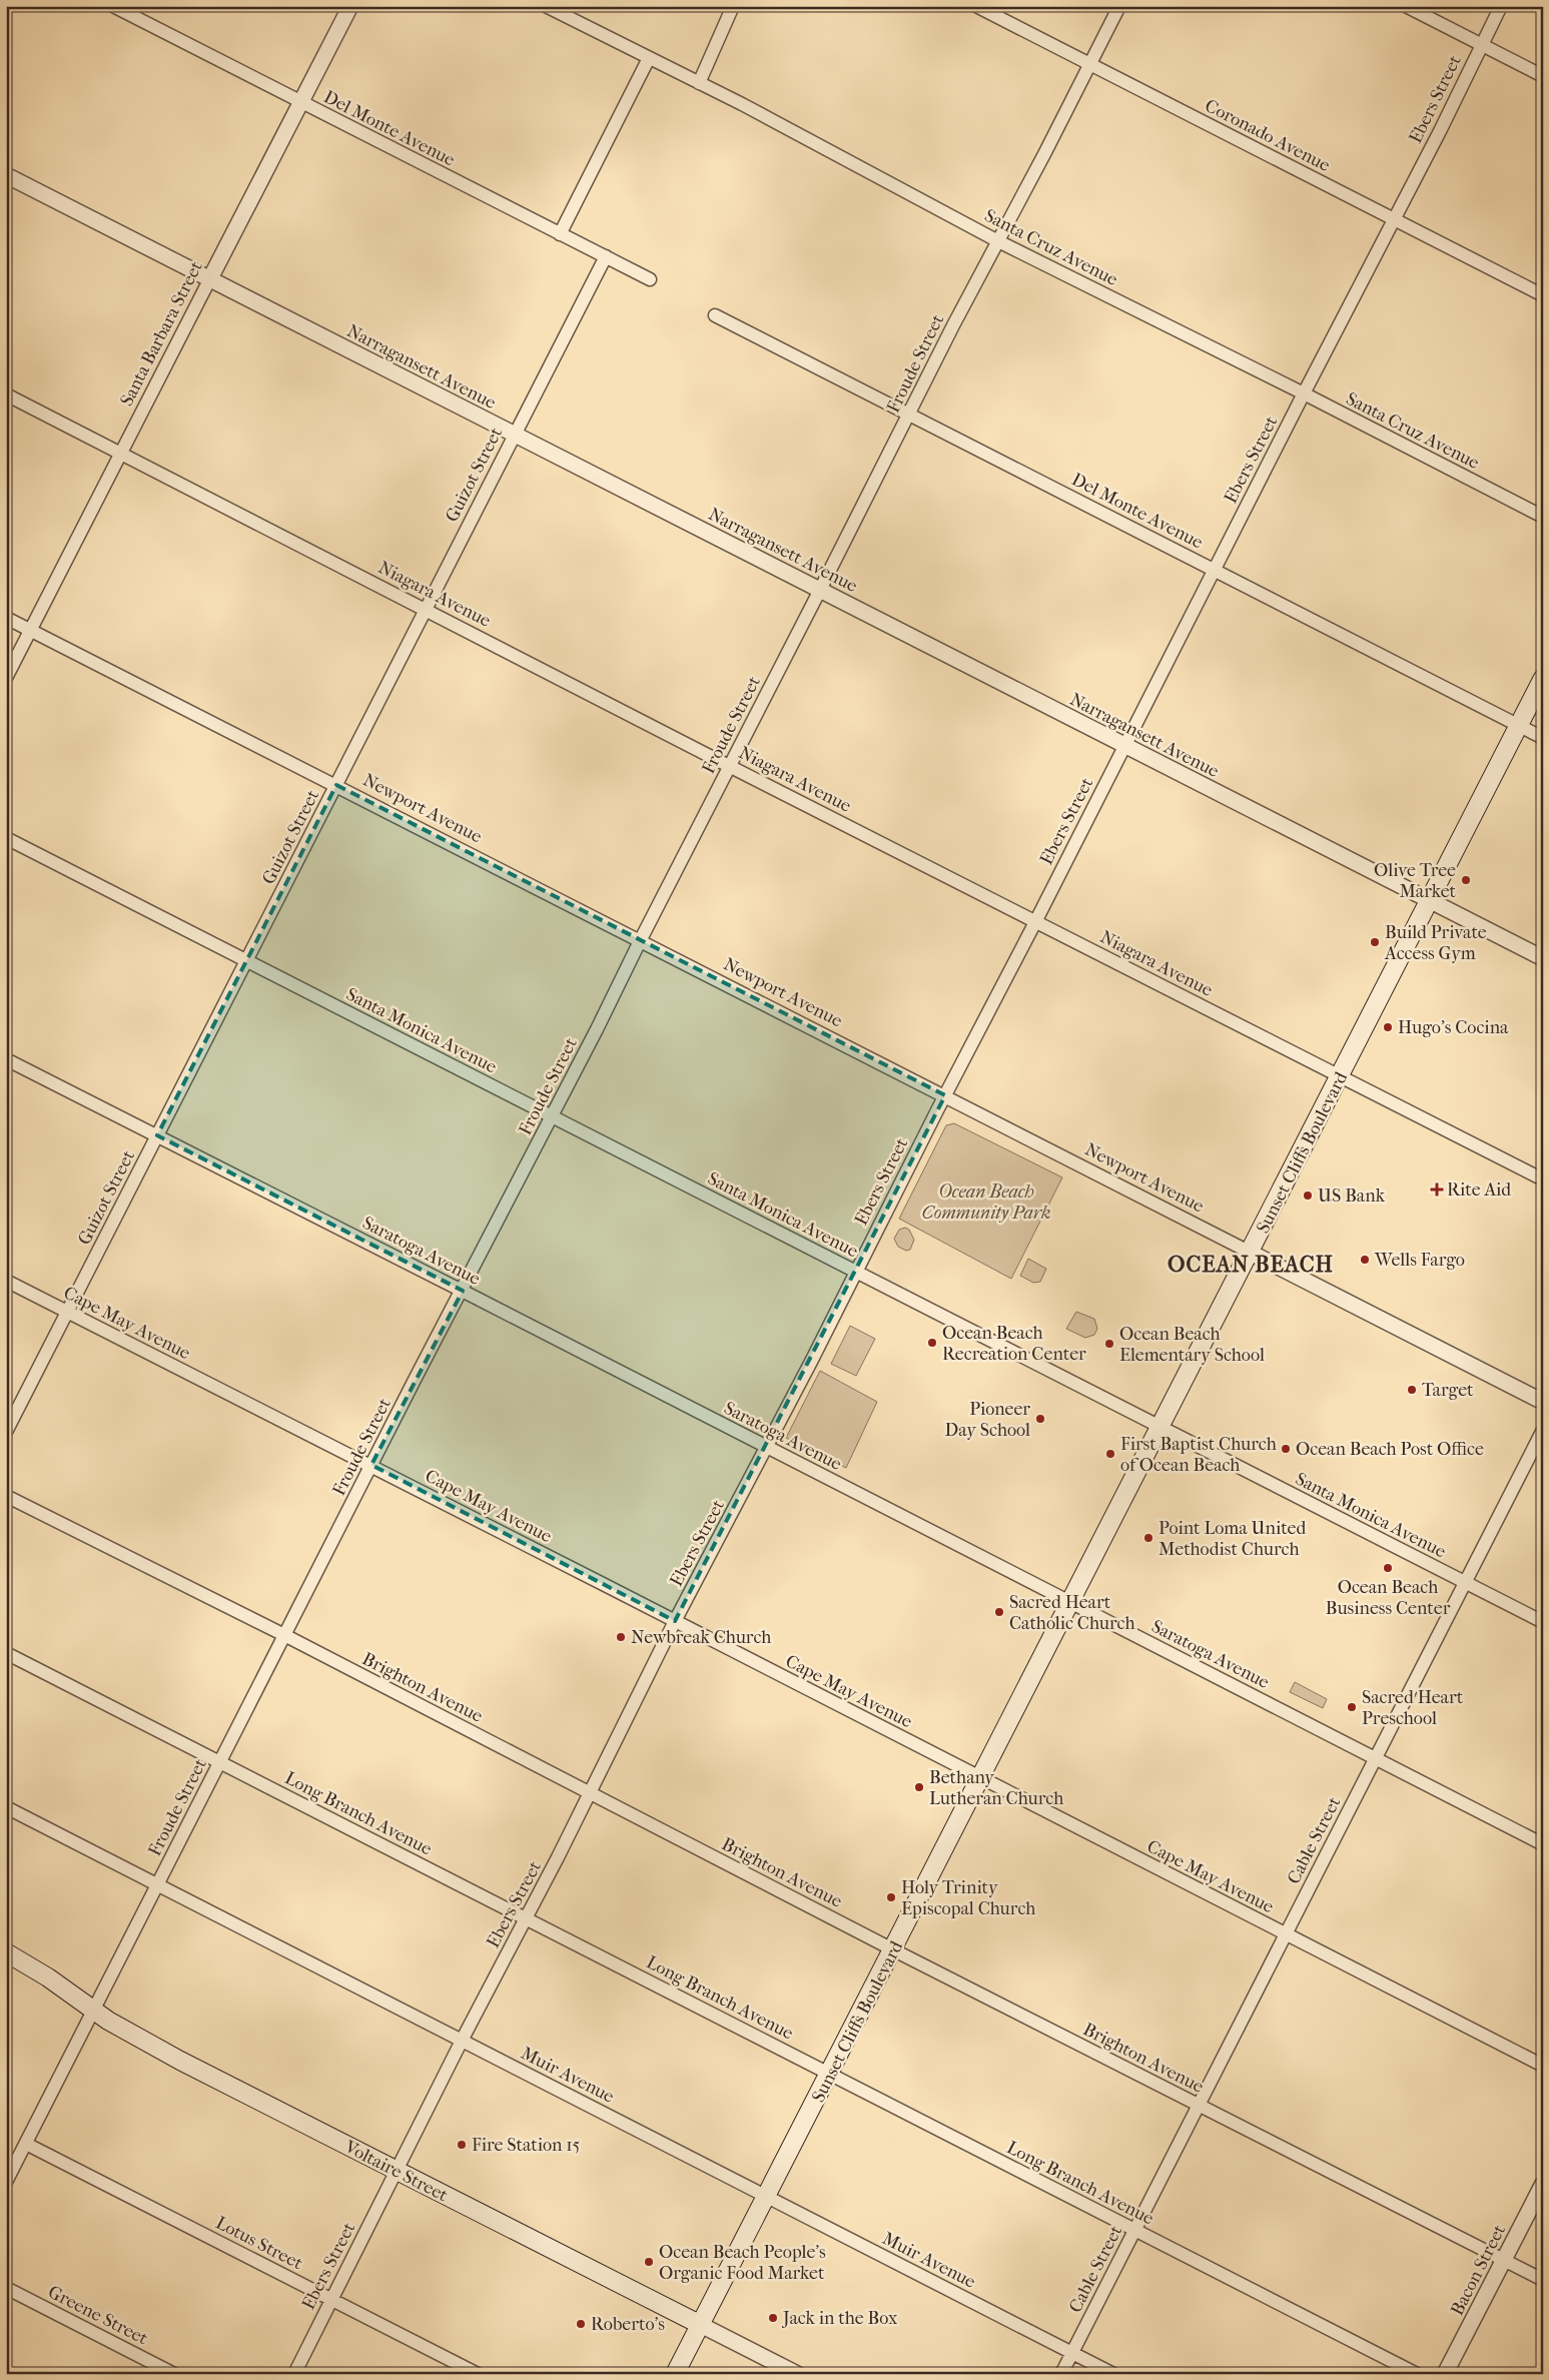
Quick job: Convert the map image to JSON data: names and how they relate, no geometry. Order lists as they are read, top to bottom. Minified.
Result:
{"streets":{"main road":["Sunset Cliffs Boulevard","Voltaire Street"],"street":["Ebers Street","Del Monte Avenue","Coronado Avenue","Santa Cruz Avenue","Santa Barbara Street","Froude Street","Narragansett Avenue","Guizot Street","Niagara Avenue","Newport Avenue","Santa Monica Avenue","Saratoga Avenue","Cape May Avenue","Brighton Avenue","Long Branch Avenue","Cable Street","Muir Avenue","Lotus Street","Bacon Street","Greene Street"]},"crossings":[["Ebers Street","Del Monte Avenue"],["Ebers Street","Coronado Avenue"],["Ebers Street","Santa Cruz Avenue"],["Ebers Street","Narragansett Avenue"],["Ebers Street","Niagara Avenue"],["Ebers Street","Newport Avenue"],["Ebers Street","Santa Monica Avenue"],["Ebers Street","Saratoga Avenue"],["Ebers Street","Cape May Avenue"],["Ebers Street","Brighton Avenue"],["Ebers Street","Long Branch Avenue"],["Ebers Street","Muir Avenue"],["Ebers Street","Voltaire Street"],["Ebers Street","Lotus Street"],["Del Monte Avenue","Santa Barbara Street"],["Del Monte Avenue","Froude Street"],["Del Monte Avenue","Guizot Street"],["Del Monte Avenue","Sunset Cliffs Boulevard"],["Coronado Avenue","Froude Street"],["Santa Cruz Avenue","Froude Street"],["Santa Barbara Street","Narragansett Avenue"],["Santa Barbara Street","Niagara Avenue"],["Santa Barbara Street","Newport Avenue"],["Froude Street","Narragansett Avenue"],["Froude Street","Niagara Avenue"],["Froude Street","Newport Avenue"],["Froude Street","Santa Monica Avenue"],["Froude Street","Saratoga Avenue"],["Froude Street","Cape May Avenue"],["Froude Street","Brighton Avenue"],["Froude Street","Long Branch Avenue"],["Froude Street","Muir Avenue"],["Froude Street","Voltaire Street"],["Froude Street","Lotus Street"],["Narragansett Avenue","Guizot Street"],["Narragansett Avenue","Sunset Cliffs Boulevard"],["Guizot Street","Niagara Avenue"],["Guizot Street","Newport Avenue"],["Guizot Street","Santa Monica Avenue"],["Guizot Street","Saratoga Avenue"],["Guizot Street","Cape May Avenue"],["Niagara Avenue","Sunset Cliffs Boulevard"],["Newport Avenue","Sunset Cliffs Boulevard"],["Santa Monica Avenue","Sunset Cliffs Boulevard"],["Santa Monica Avenue","Cable Street"],["Sunset Cliffs Boulevard","Saratoga Avenue"],["Sunset Cliffs Boulevard","Cape May Avenue"],["Sunset Cliffs Boulevard","Brighton Avenue"],["Sunset Cliffs Boulevard","Long Branch Avenue"],["Sunset Cliffs Boulevard","Muir Avenue"],["Sunset Cliffs Boulevard","Voltaire Street"],["Saratoga Avenue","Cable Street"],["Cape May Avenue","Cable Street"],["Brighton Avenue","Cable Street"],["Brighton Avenue","Bacon Street"],["Long Branch Avenue","Cable Street"],["Cable Street","Muir Avenue"]],"districts":["OCEAN BEACH"],"parks":["Ocean Beach Community Park"],"places":{"other":["Olive Tree Market","Build Private Access Gym","Hugo’s Cocina","US Bank","Wells Fargo","Ocean Beach Recreation Center","Ocean Beach Elementary School","Target","Pioneer Day School","Ocean Beach Post Office","First Baptist Church of Ocean Beach","Point Loma United Methodist Church","Ocean Beach Business Center","Sacred Heart Catholic Church","Newbreak Church","Sacred Heart Preschool","Bethany Lutheran Church","Holy Trinity Episcopal Church","Fire Station 15","Ocean Beach People's Organic Food Market","Jack in the Box","Roberto's"],"health":["Rite Aid"]}}
